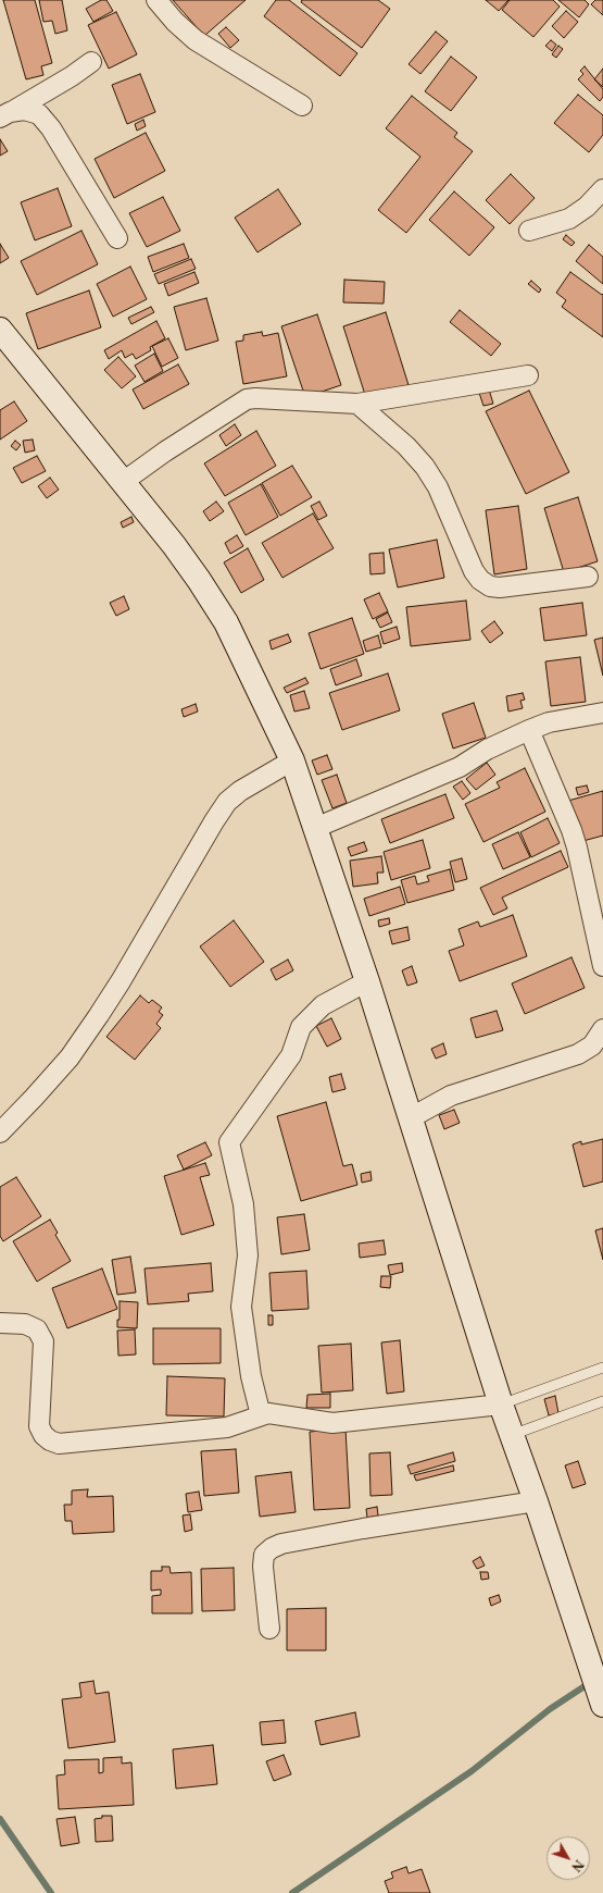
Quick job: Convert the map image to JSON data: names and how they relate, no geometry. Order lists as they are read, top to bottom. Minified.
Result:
{"north":"bottom right"}
